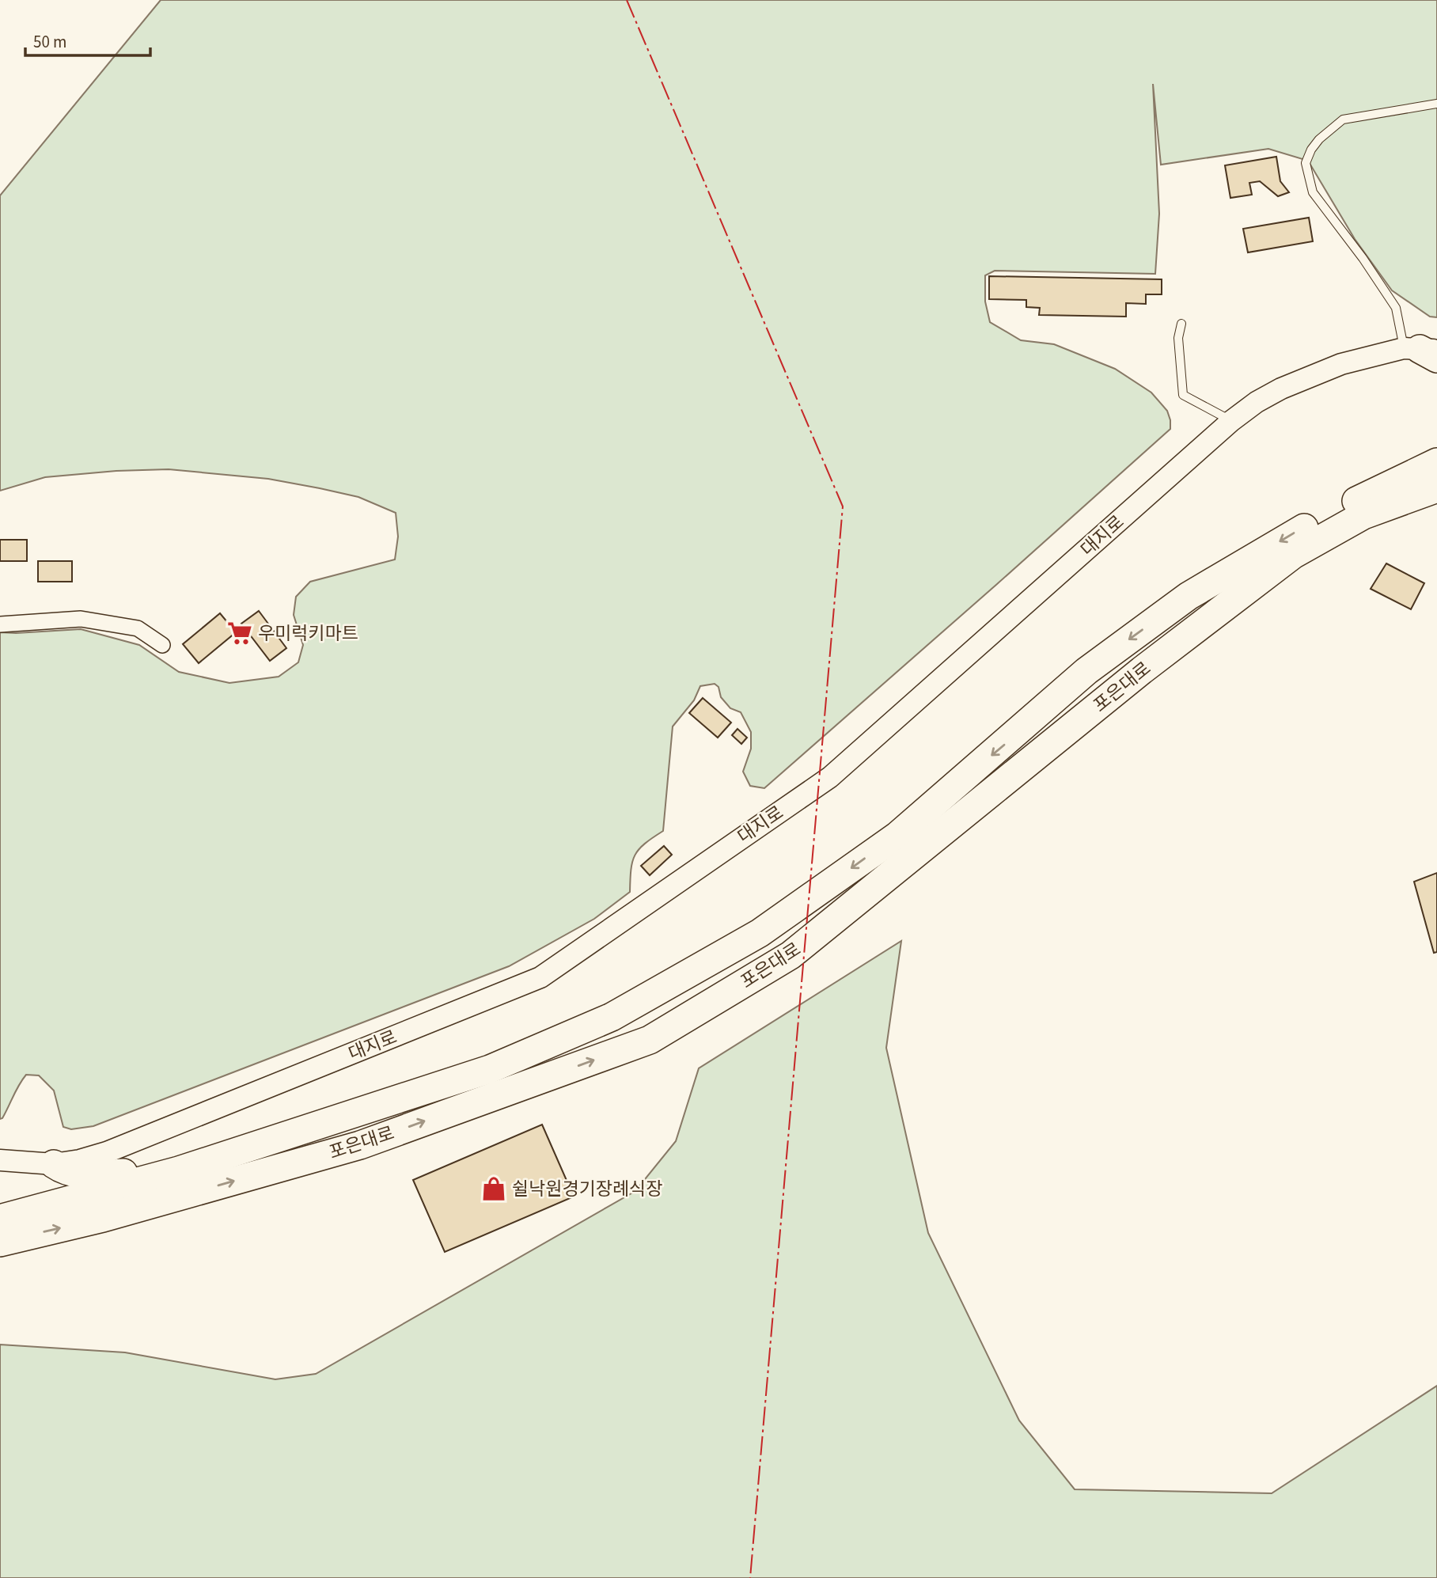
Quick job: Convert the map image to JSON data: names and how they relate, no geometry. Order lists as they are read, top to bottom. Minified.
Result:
{"streets":{"highway":["포은대로"],"main road":["대지로"]},"places":{"supermarket":["우미럭키마트"],"shop":["쉴낙원경기장례식장"]},"scale_bar":"50 m"}
